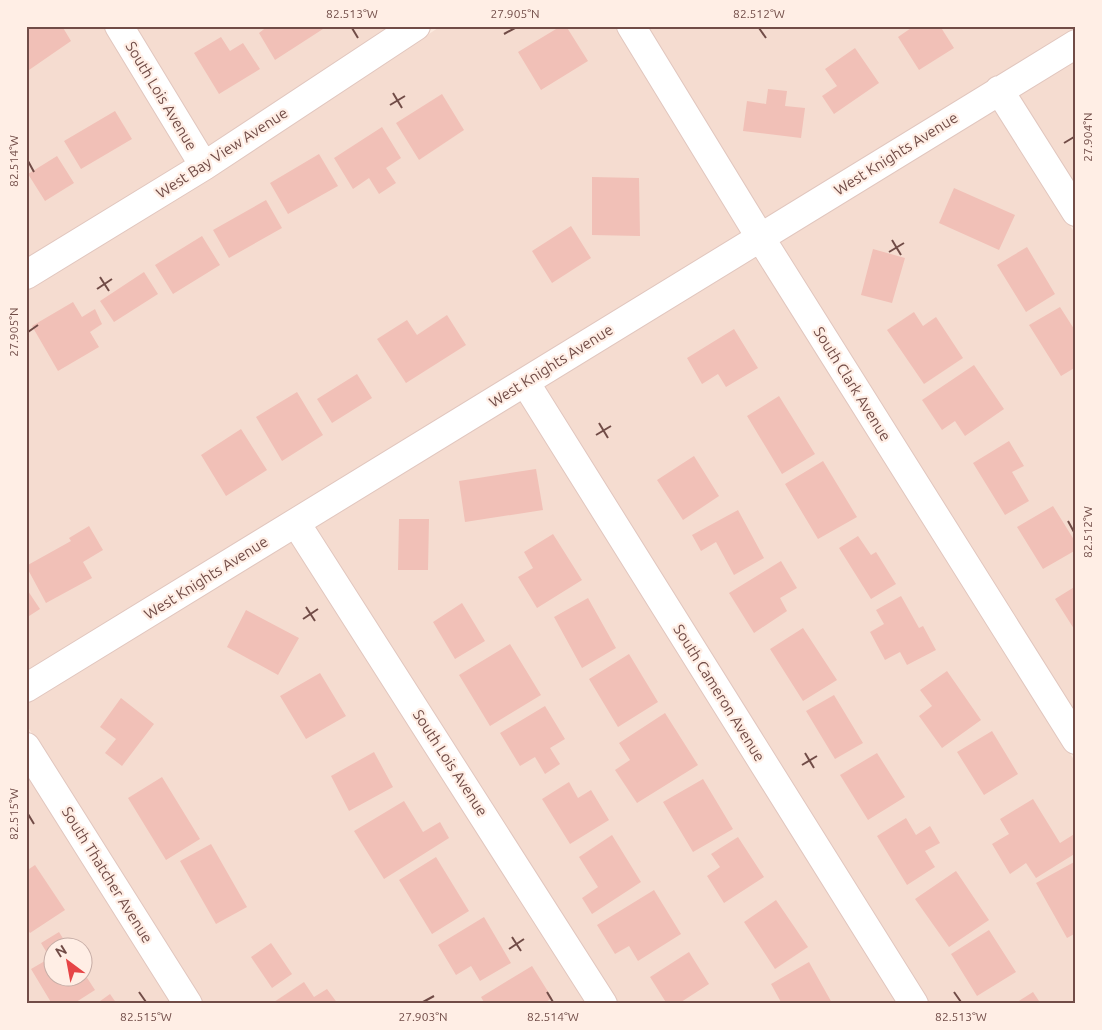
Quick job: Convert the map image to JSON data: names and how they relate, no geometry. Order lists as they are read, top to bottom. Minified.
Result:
{"streets":{"street":["South Lois Avenue","West Bay View Avenue","West Knights Avenue","South Clark Avenue","South Cameron Avenue","South Thatcher Avenue"]},"crossings":[["South Lois Avenue","West Bay View Avenue"],["South Lois Avenue","West Knights Avenue"],["West Knights Avenue","South Clark Avenue"],["West Knights Avenue","South Cameron Avenue"]],"north":"top left","coordinates":["82.513°W","27.905°N","82.512°W","27.904°N","82.514°W","82.515°W","27.903°N"]}
